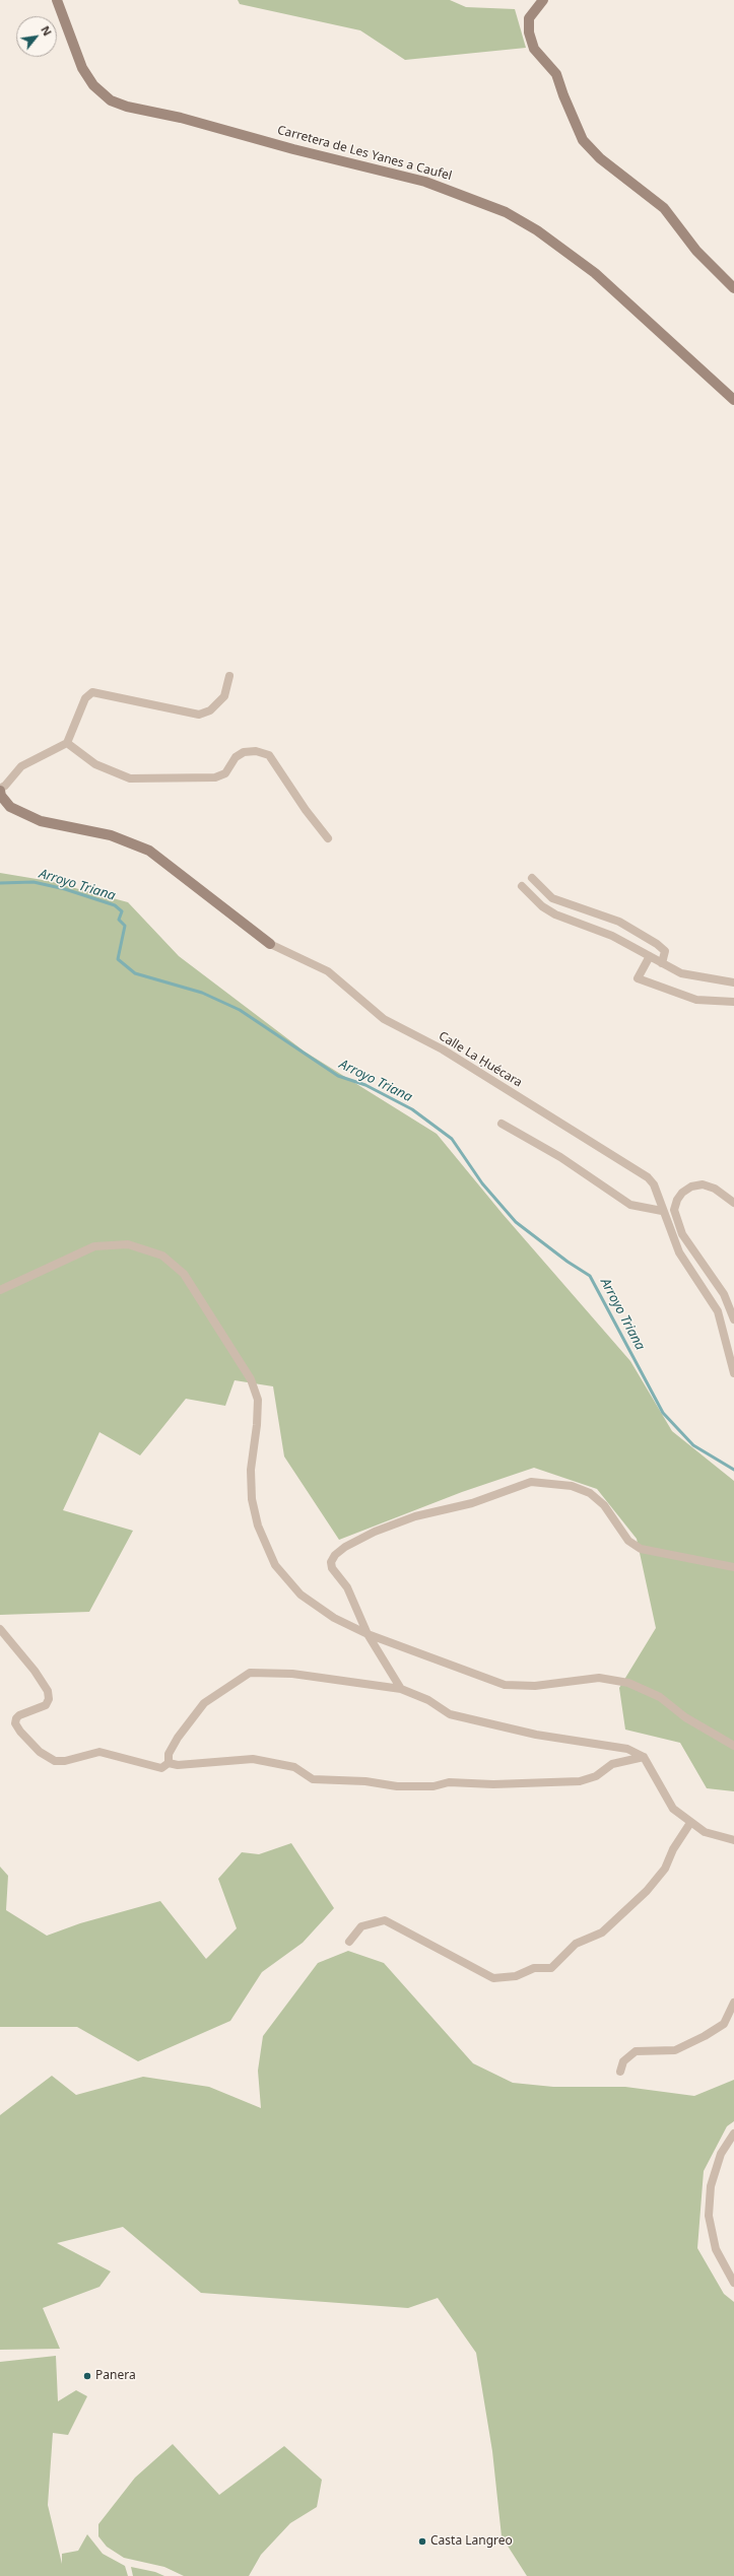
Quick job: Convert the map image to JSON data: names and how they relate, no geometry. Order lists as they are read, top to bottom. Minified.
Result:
{"streets":{"street":["Carretera de Les Yanes a Caufel","Calle La Ḥuécara"]},"water":["Arroyo Triana"],"places":["Panera","Casta Langreo"],"north":"top right"}
